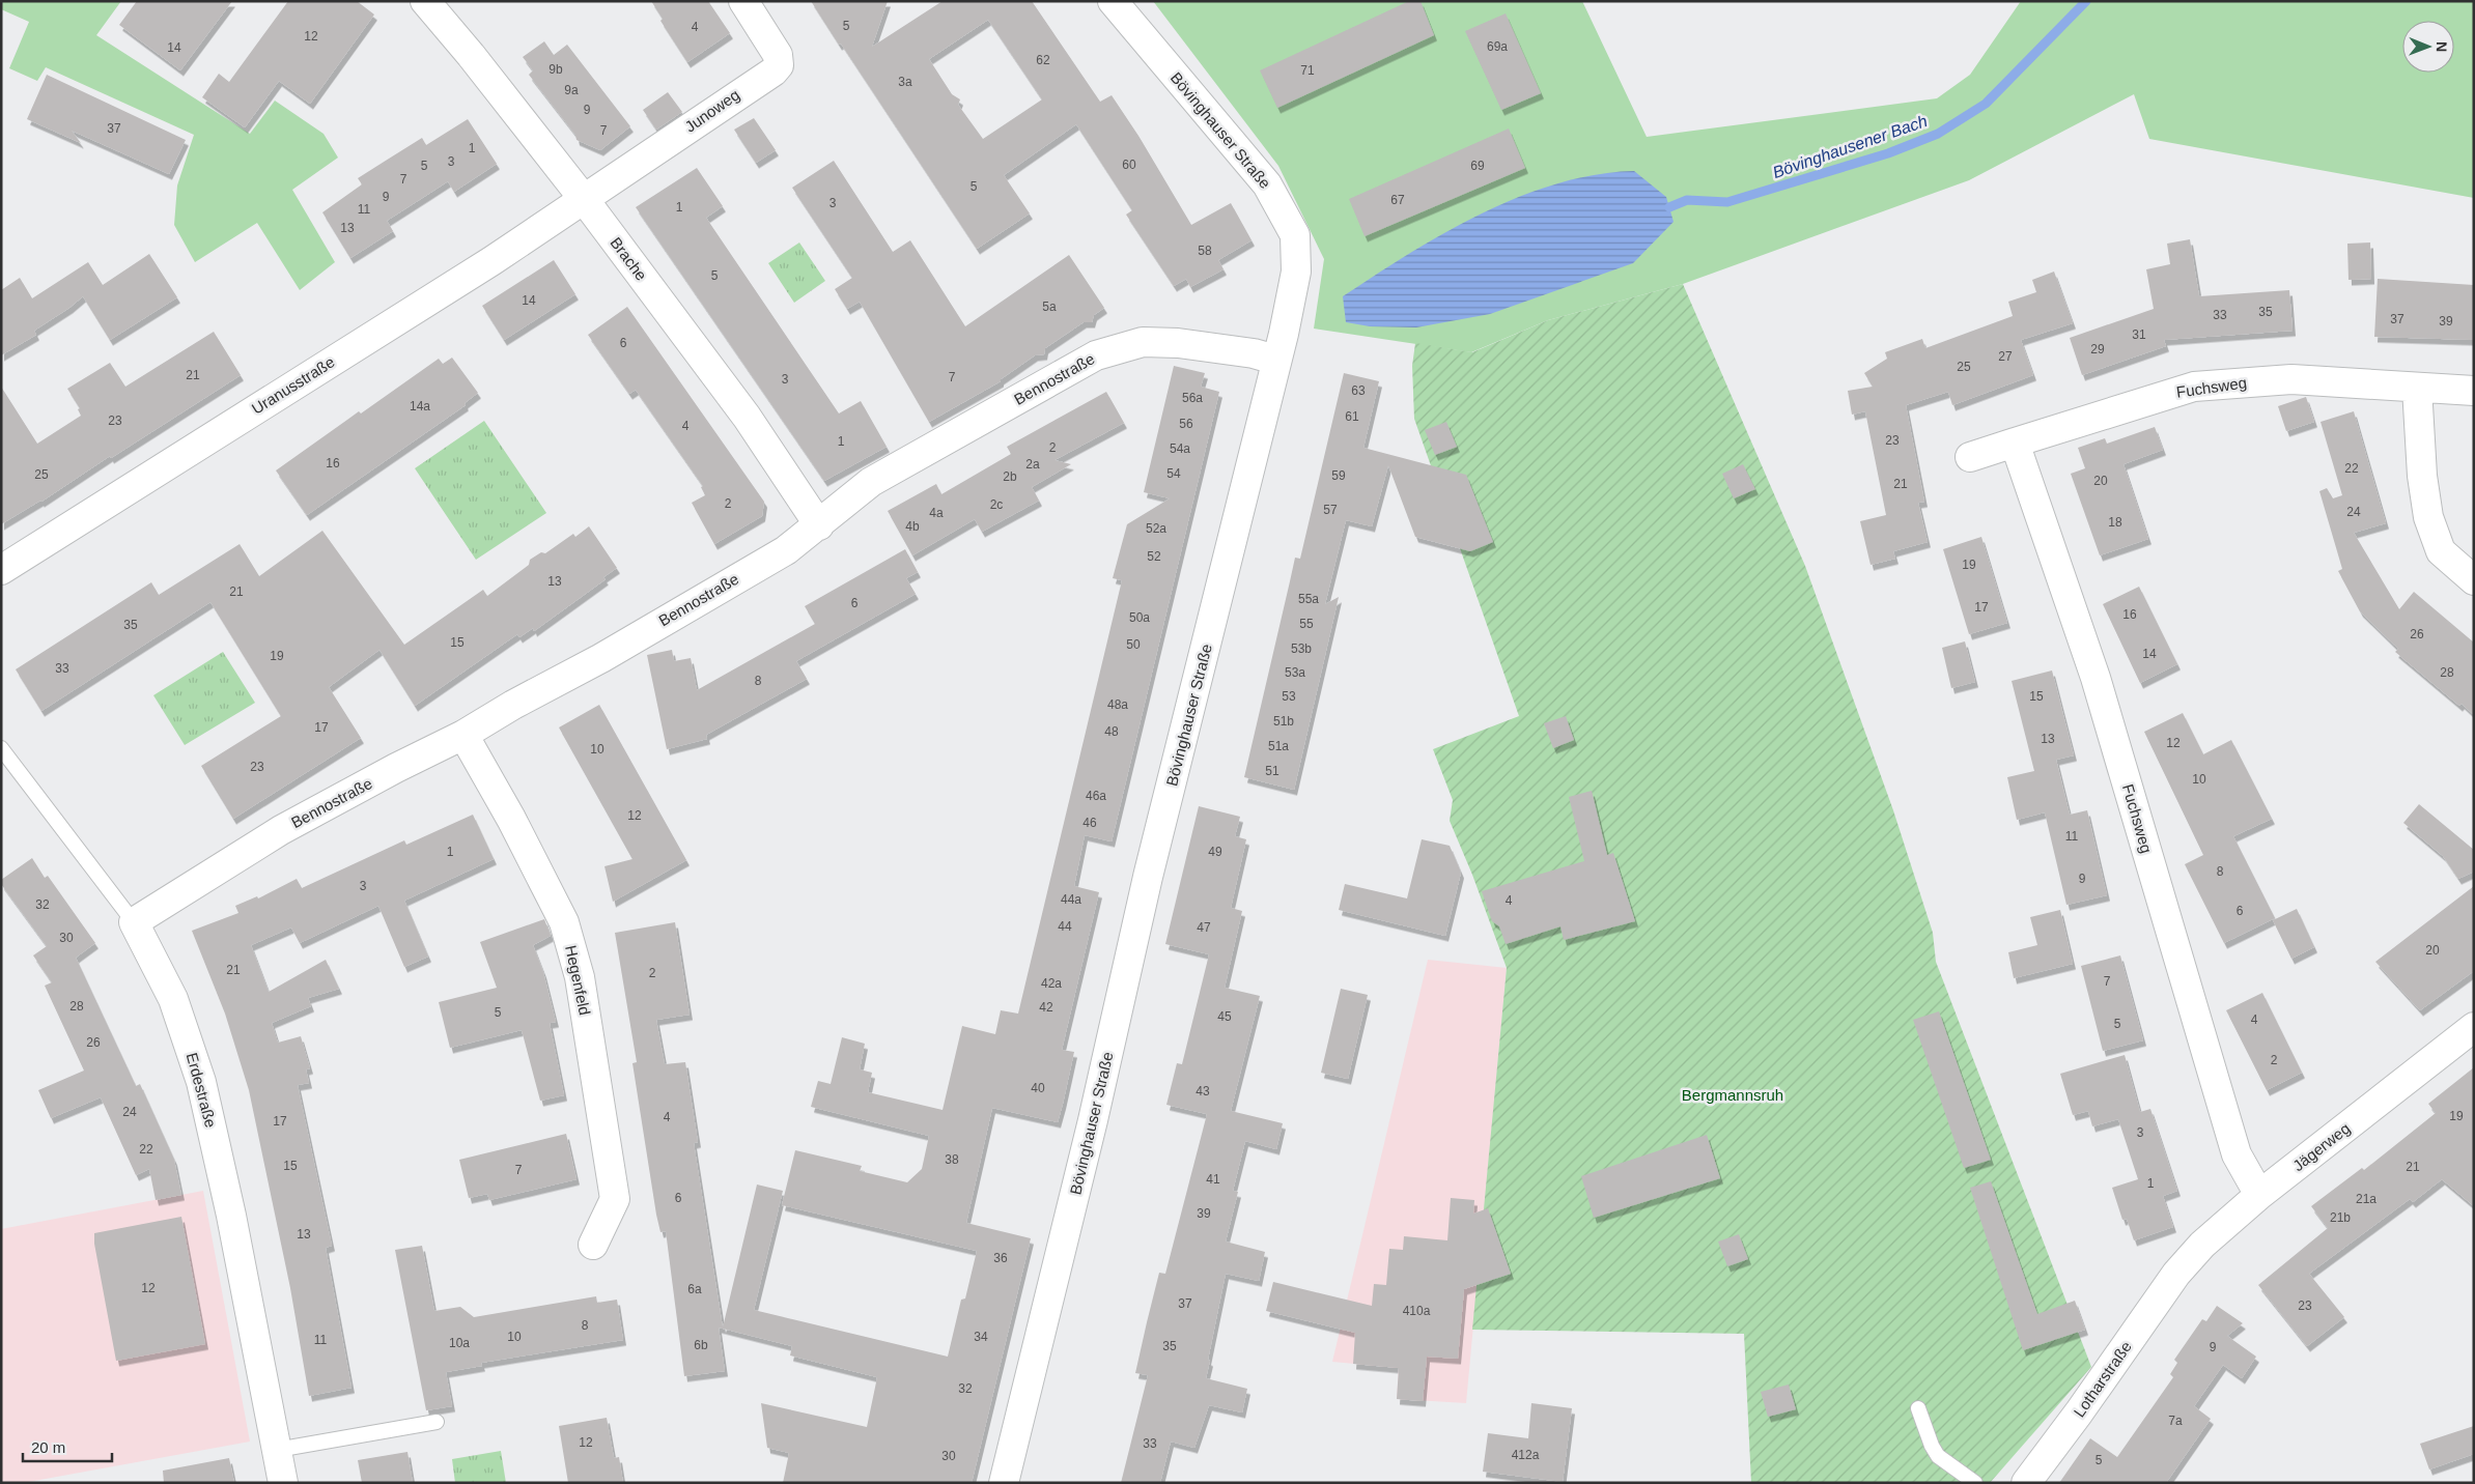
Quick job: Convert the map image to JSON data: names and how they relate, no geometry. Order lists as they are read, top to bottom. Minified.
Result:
{"streets":{"street":["Junoweg","Bövinghauser Straße","Brache","Bennostraße","Uranusstraße","Fuchsweg","Hegenfeld","Erdestraße","Jägerweg","Lotharstraße"]},"crossings":[["Junoweg","Brache"],["Junoweg","Uranusstraße"],["Bövinghauser Straße","Bennostraße"],["Brache","Bennostraße"],["Brache","Uranusstraße"],["Bennostraße","Hegenfeld"],["Bennostraße","Erdestraße"],["Fuchsweg","Jägerweg"],["Jägerweg","Lotharstraße"]],"water":["Bövinghausener Bach"],"parks":["Bergmannsruh"],"house_numbers":["5","4","12","69a","14","62","9b","71","3a","9a","9","37","7","1","3","60","5","69","7","5","9","67","3","1","11","13","58","5","14","5a","35","33","37","39","31","6","29","27","25","21","7","3","63","56a","14a","61","23","56","4","23","1","2","54a","16","2a","22","54","25","59","2b","20","21","2","2c","57","24","4a","18","4b","52a","52","19","13","21","55a","6","17","16","50a","55","35","26","15","50","53b","14","19","33","53a","28","8","53","15","48a","51b","17","48","13","12","51a","10","23","51","10","46a","12","46","11","1","49","8","9","3","44a","4","32","6","44","47","30","20","21","2","7","42a","28","42","5","45","4","5","26","2","40","43","24","19","4","17","3","22","38","15","21","7","41","1","6","21a","39","21b","13","36","12","6a","37","23","410a","8","10","34","11","10a","6b","35","9","32","7a","12","33","412a","30","5"],"scale_bar":"20 m","north":"right"}
